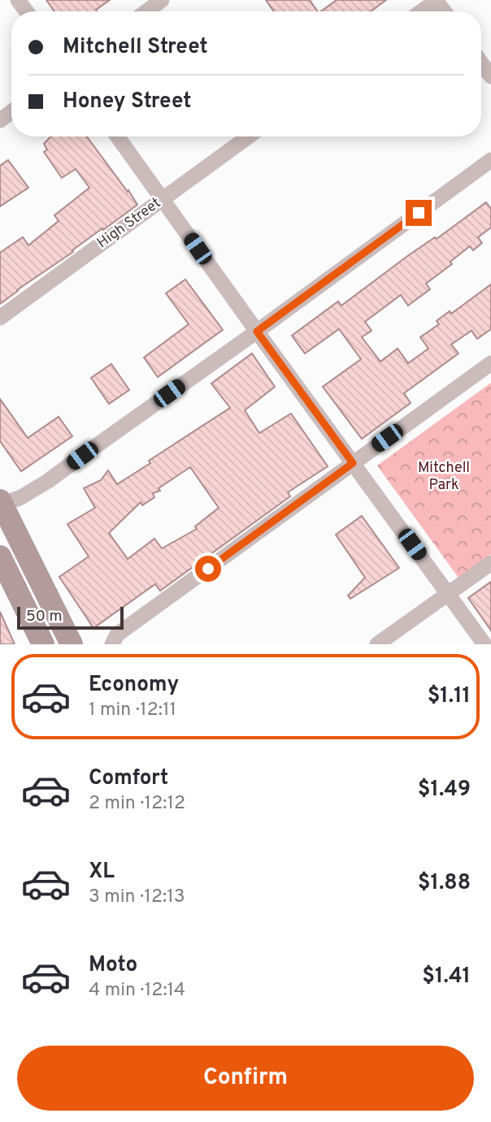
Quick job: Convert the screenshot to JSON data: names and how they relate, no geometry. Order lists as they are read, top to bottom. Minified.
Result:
{"streets":{"street":["High Street"]},"parks":["Mitchell Park"],"scale_bar":"50 m","page":{"banner":["Mitchell Street","Honey Street"],"scale":"50 m","list":[{"name":"Economy","note":"1 min · 12:11","value":"$1.11"},{"name":"Comfort","note":"2 min · 12:12","value":"$1.49"},{"name":"XL","note":"3 min · 12:13","value":"$1.88"},{"name":"Moto","note":"4 min · 12:14","value":"$1.41"}],"buttons":"Confirm"}}
